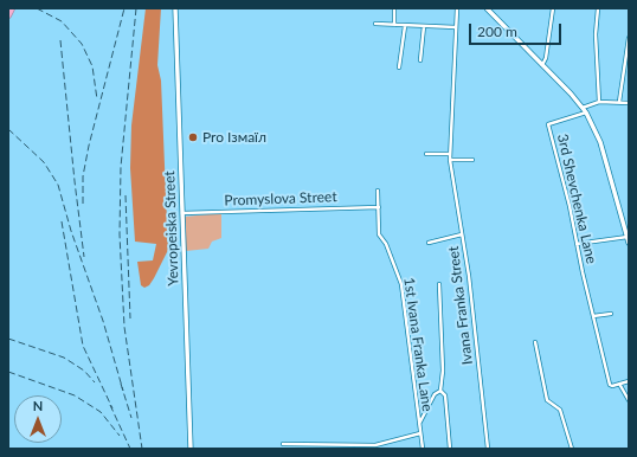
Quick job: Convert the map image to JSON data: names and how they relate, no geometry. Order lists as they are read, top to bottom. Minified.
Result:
{"streets":{"main road":["Yevropeiska Street"],"street":["Promyslova Street","3rd Shevchenka Lane","Ivana Franka Street","1st Ivana Franka Lane"]},"crossings":[["Promyslova Street","Yevropeiska Street"],["Promyslova Street","1st Ivana Franka Lane"]],"places":["Pro Ізмаїл"],"scale_bar":"200 m","north":"top"}
